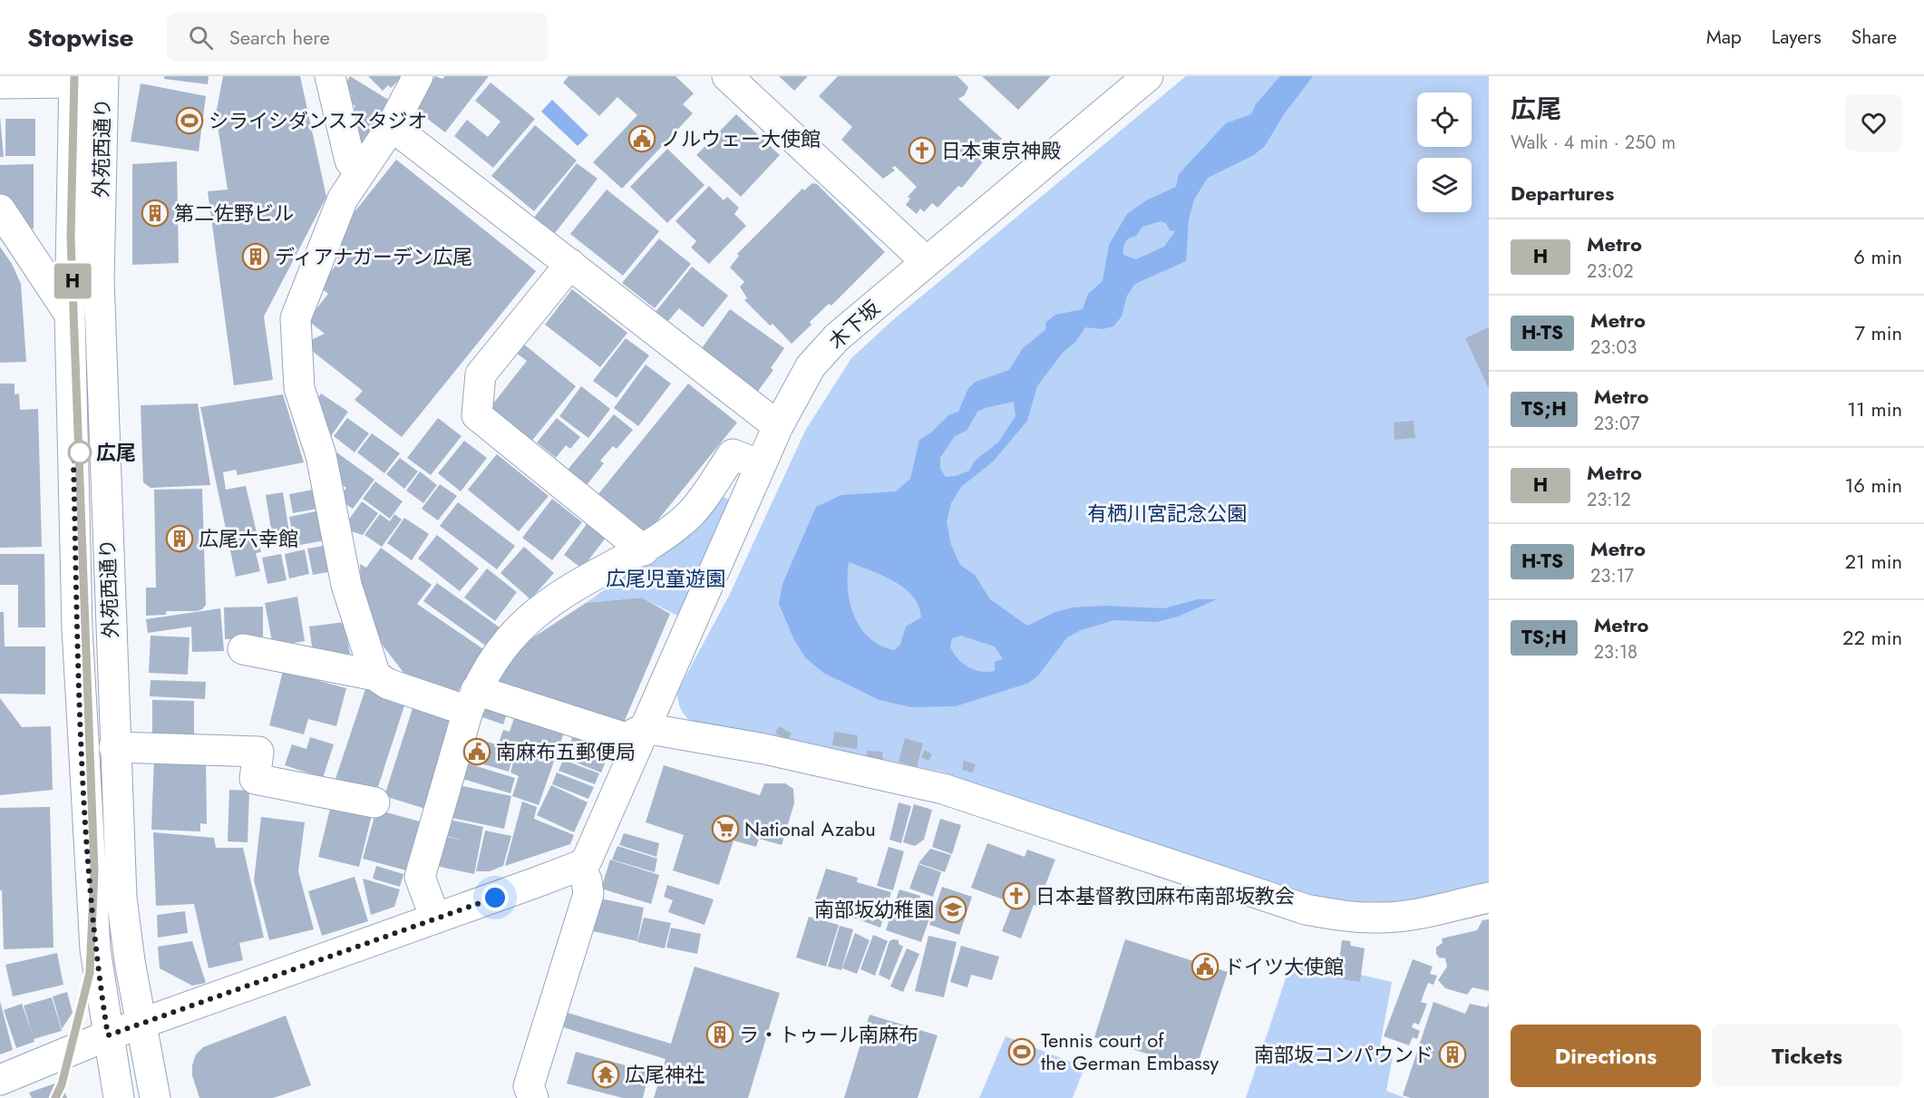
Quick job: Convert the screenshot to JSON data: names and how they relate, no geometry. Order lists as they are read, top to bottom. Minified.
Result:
{"streets":{"street":["外苑西通り","木下坂"]},"parks":["有栖川宮記念公園","広尾児童遊園"],"places":{"sports":["シライシダンススタジオ","Tennis court of the German Embassy"],"public building":["ノルウェー大使館","南麻布五郵便局","ドイツ大使館"],"church":["日本東京神殿","日本基督教団麻布南部坂教会"],"building":["第二佐野ビル","ディアナガーデン広尾","広尾六幸館","ラ・トゥール南麻布","南部坂コンパウンド"],"other":["広尾"],"supermarket":["National Azabu"],"school or university":["南部坂幼稚園"],"temple":["広尾神社"]},"lines":["metro line H"],"page":{"header":"Stopwise","search":"Search here","nav":["Map","Layers","Share"],"on_map":"H","heading":[["広尾","Walk · 4 min · 250 m"],"Departures"],"list":[{"mark":"H","name":"Metro","note":"23:02","value":"6 min"},{"mark":"H-TS","name":"Metro","note":"23:03","value":"7 min"},{"mark":"TS;H","name":"Metro","note":"23:07","value":"11 min"},{"mark":"H","name":"Metro","note":"23:12","value":"16 min"},{"mark":"H-TS","name":"Metro","note":"23:17","value":"21 min"},{"mark":"TS;H","name":"Metro","note":"23:18","value":"22 min"}],"buttons":["Directions","Tickets"]}}
